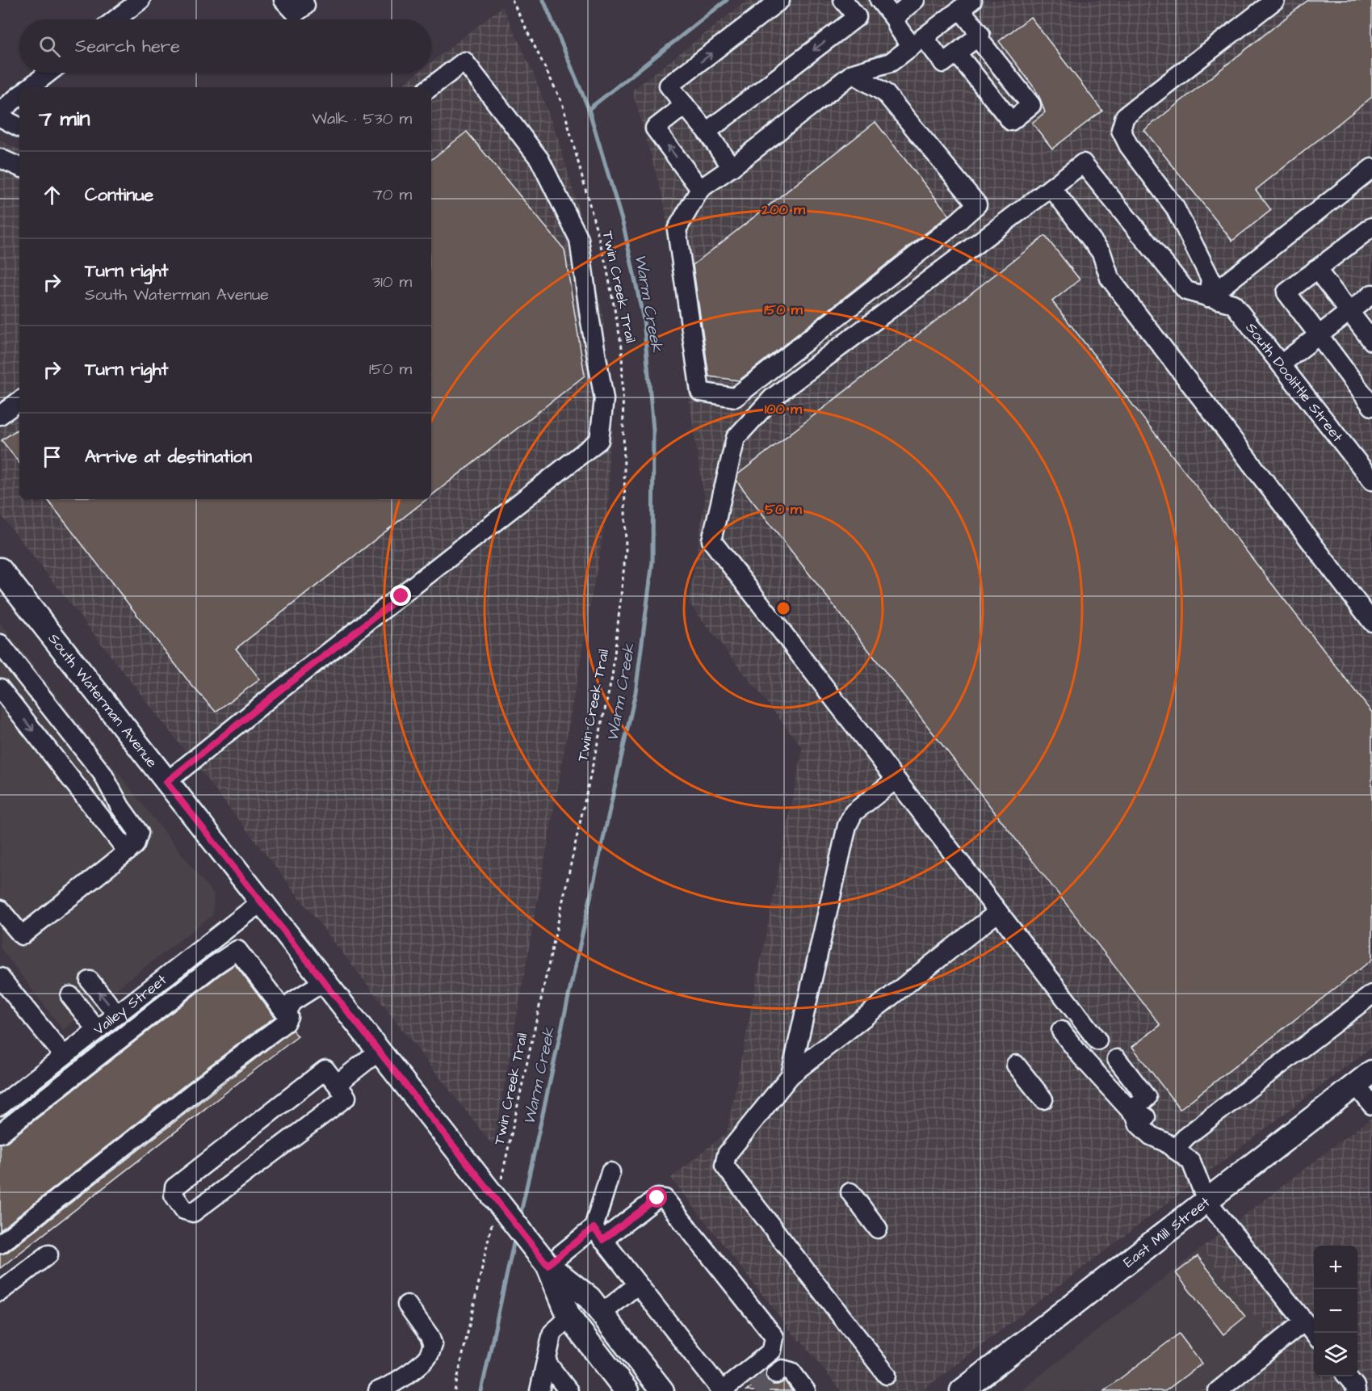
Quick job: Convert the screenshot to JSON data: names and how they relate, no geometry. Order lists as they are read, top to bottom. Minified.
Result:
{"streets":{"main road":["South Waterman Avenue","East Mill Street"],"street":["South Doolittle Street","Valley Street"],"path":["Twin Creek Trail"]},"crossings":[["Twin Creek Trail","South Waterman Avenue"],["South Waterman Avenue","Valley Street"]],"water":["Warm Creek"],"page":{"search":"Search here","heading":["7 min","Walk · 530 m"],"list":[["Continue","70 m"],["Turn right","South Waterman Avenue","310 m"],["Turn right","150 m"],"Arrive at destination"],"map_buttons":["+","−"]},"rings":["200 m","150 m","100 m","50 m"]}
